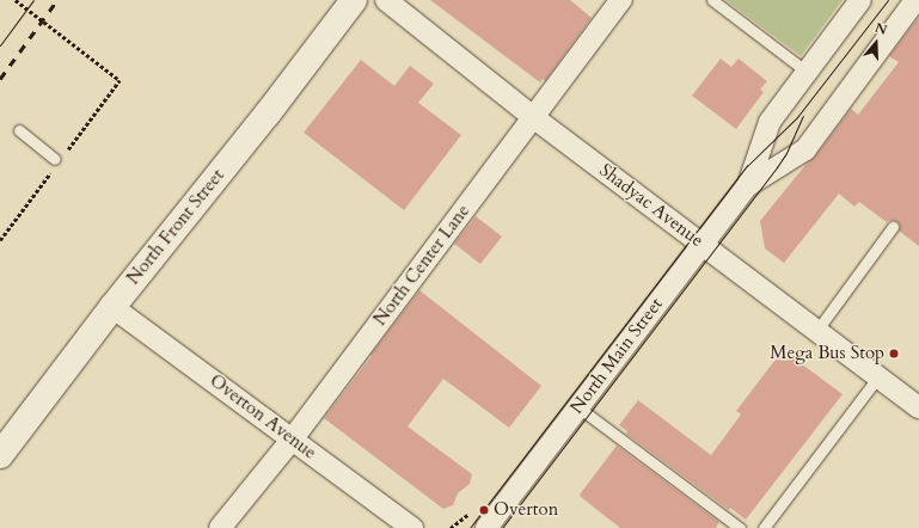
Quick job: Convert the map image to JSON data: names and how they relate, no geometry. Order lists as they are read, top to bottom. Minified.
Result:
{"streets":{"street":["Shadyac Avenue","North Front Street","North Center Lane","North Main Street","Overton Avenue"]},"crossings":[["Shadyac Avenue","North Center Lane"],["Shadyac Avenue","North Main Street"],["North Front Street","Overton Avenue"],["North Center Lane","Overton Avenue"]],"places":["Mega Bus Stop","Overton"],"north":"top"}
